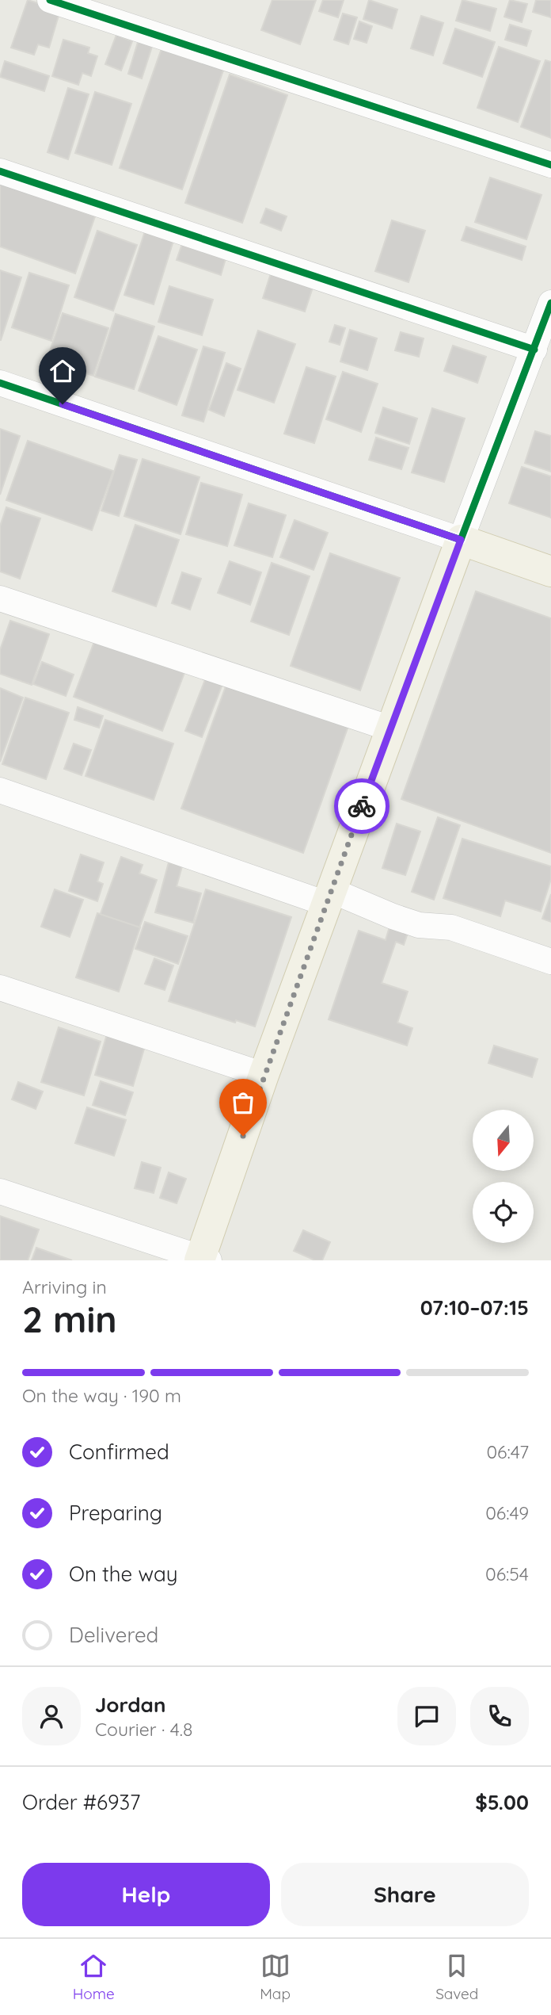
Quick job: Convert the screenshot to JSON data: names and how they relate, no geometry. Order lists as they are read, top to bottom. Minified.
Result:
{"north":"bottom","page":{"heading":["2 min","Arriving in","07:10–07:15"],"panel":["Jordan","Courier · 4.8","Order #6937","$5.00"],"bar":"On the way · 190 m","list":[["Confirmed","06:47"],["Preparing","06:49"],["On the way","06:54"],"Delivered"],"buttons":["Help","Share"],"tabs":["Home","Map","Saved"]}}
